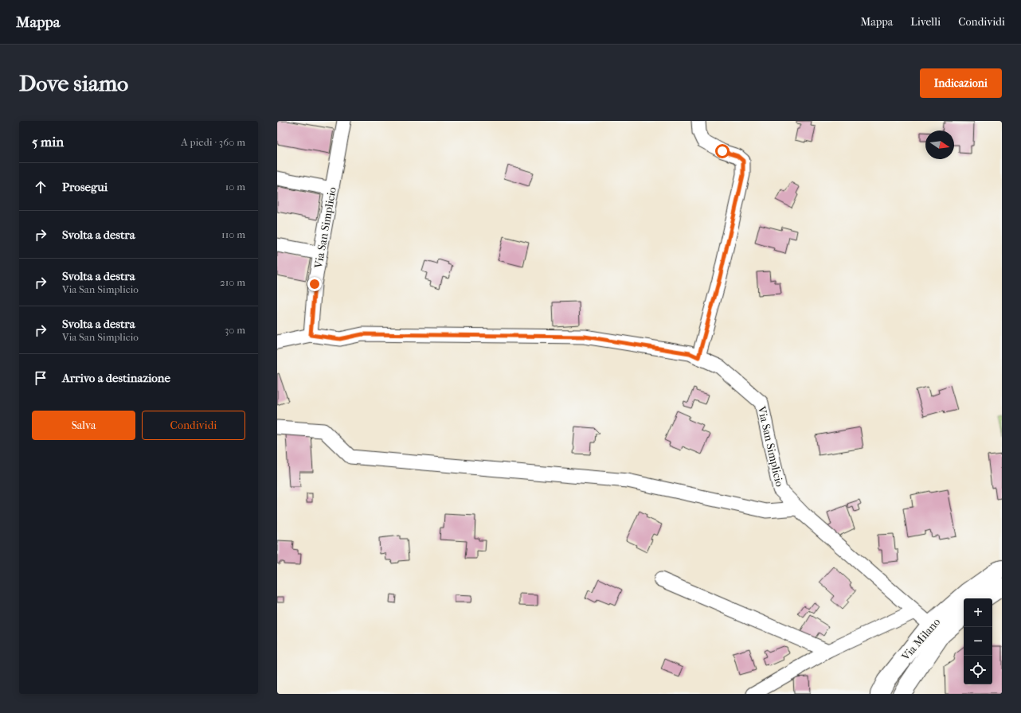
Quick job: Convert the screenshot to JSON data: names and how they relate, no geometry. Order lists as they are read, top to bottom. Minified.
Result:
{"streets":{"main road":["Via Milano"],"street":["Via San Simplicio"]},"crossings":[["Via San Simplicio","Via Milano"]],"north":"right","page":{"header":"Mappa","nav":["Mappa","Livelli","Condividi"],"buttons":["Indicazioni",["Salva","Condividi"]],"title":"Dove siamo","heading":["5 min","A piedi · 360 m"],"list":[["Prosegui","10 m"],["Svolta a destra","110 m"],["Svolta a destra","Via San Simplicio","210 m"],["Svolta a destra","Via San Simplicio","30 m"],"Arrivo a destinazione"],"map_buttons":["+","−"]}}
